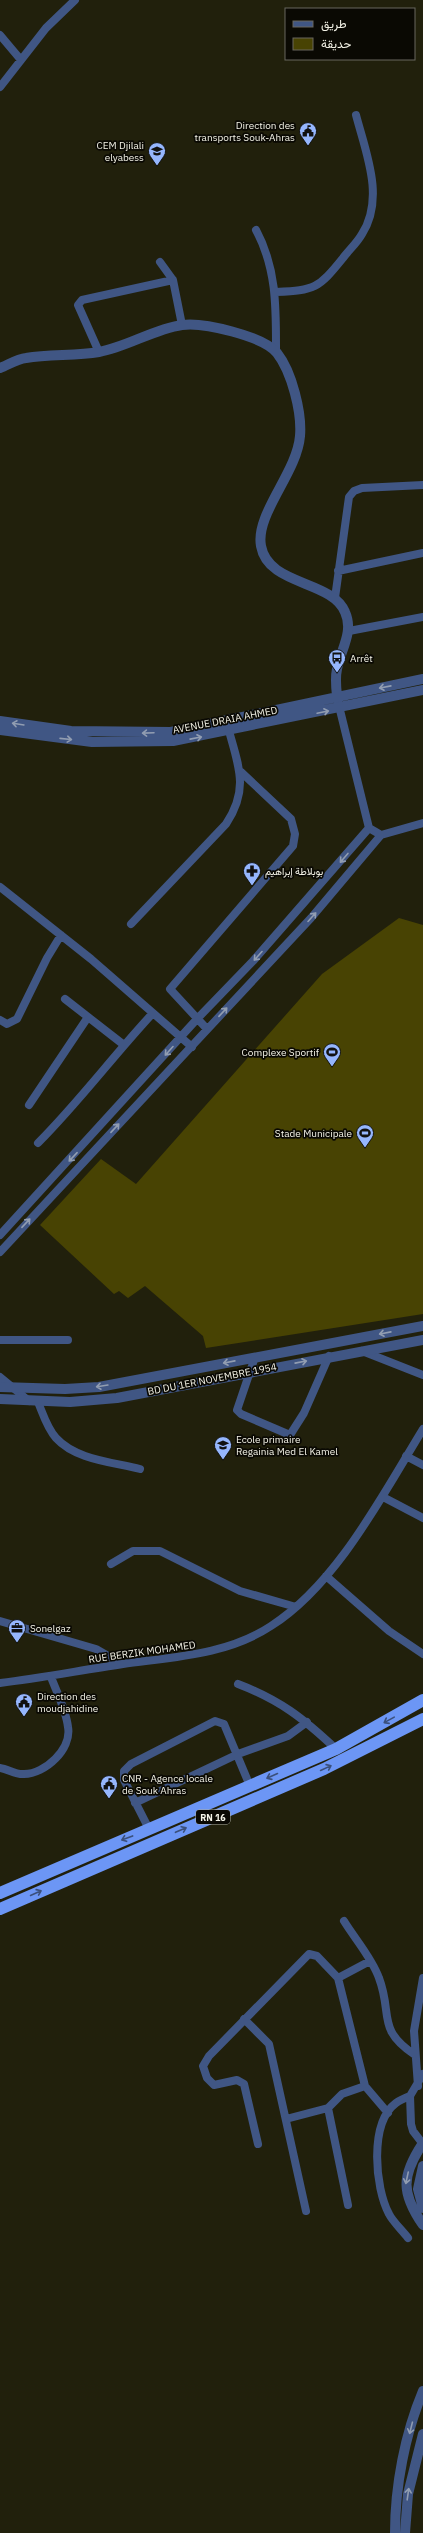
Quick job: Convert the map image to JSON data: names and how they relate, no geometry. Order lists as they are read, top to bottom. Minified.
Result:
{"streets":{"highway":["RN 16"],"street":["AVENUE DRAIA AHMED","BD DU 1ER NOVEMBRE 1954","RUE BERZIK MOHAMED"]},"places":{"public building":["Direction des transports Souk-Ahras","Direction des moudjahidine","CNR - Agence locale de Souk Ahras"],"school or university":["CEM Djilali elyabess","Ecole primaire Regainia Med El Kamel"],"bus stop":["Arrêt"],"pharmacy":["بوبلاطة إبراهيم"],"sports":["Complexe Sportif","Stade Municipale"],"office":["Sonelgaz"]},"legend":["طريق","حديقة"]}
